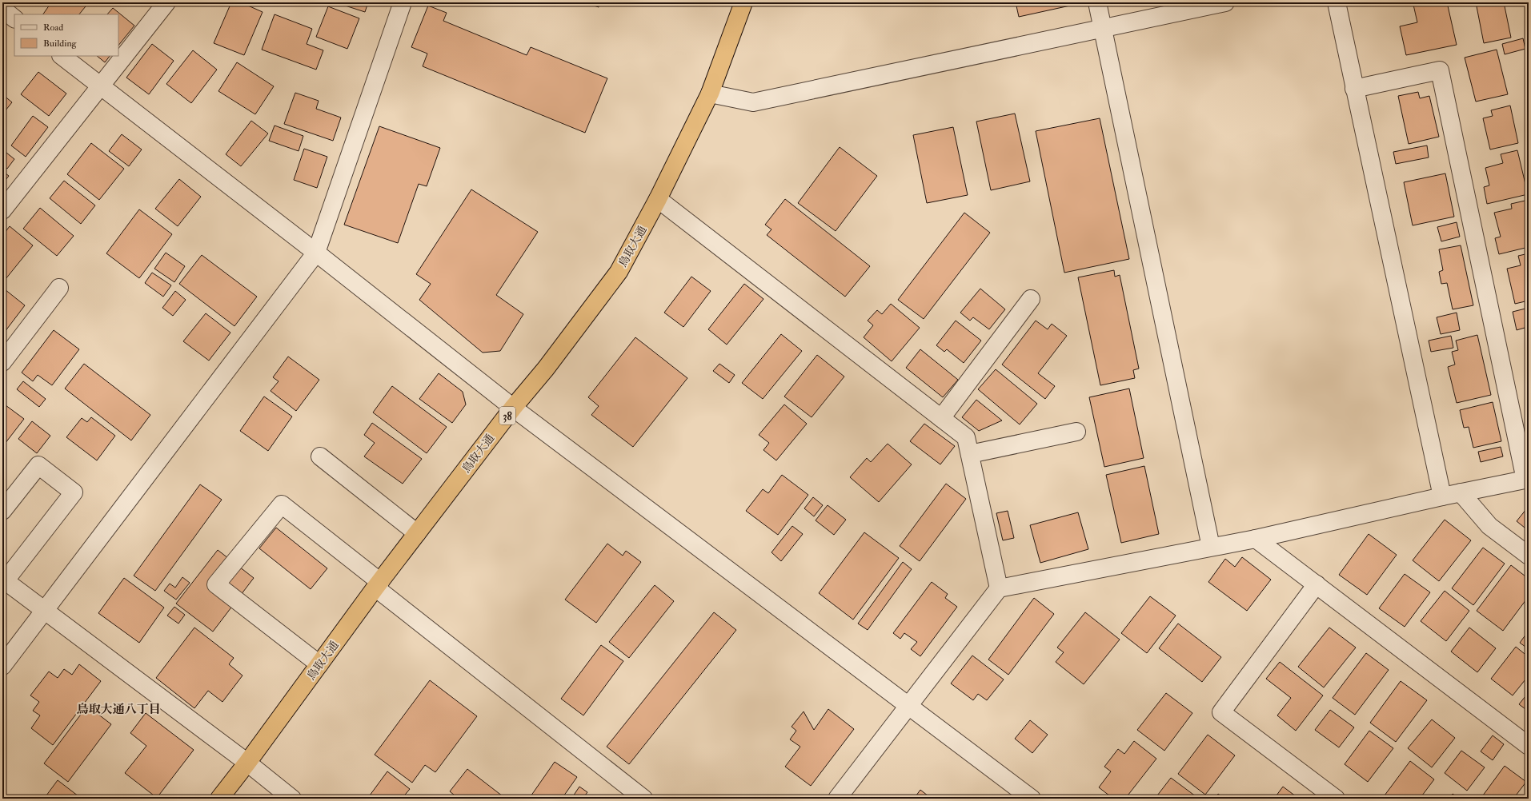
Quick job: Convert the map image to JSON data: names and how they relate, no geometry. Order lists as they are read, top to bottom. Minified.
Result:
{"streets":{"highway":["鳥取大通","38"]},"districts":["鳥取大通八丁目"],"legend":["Road","Building"]}
